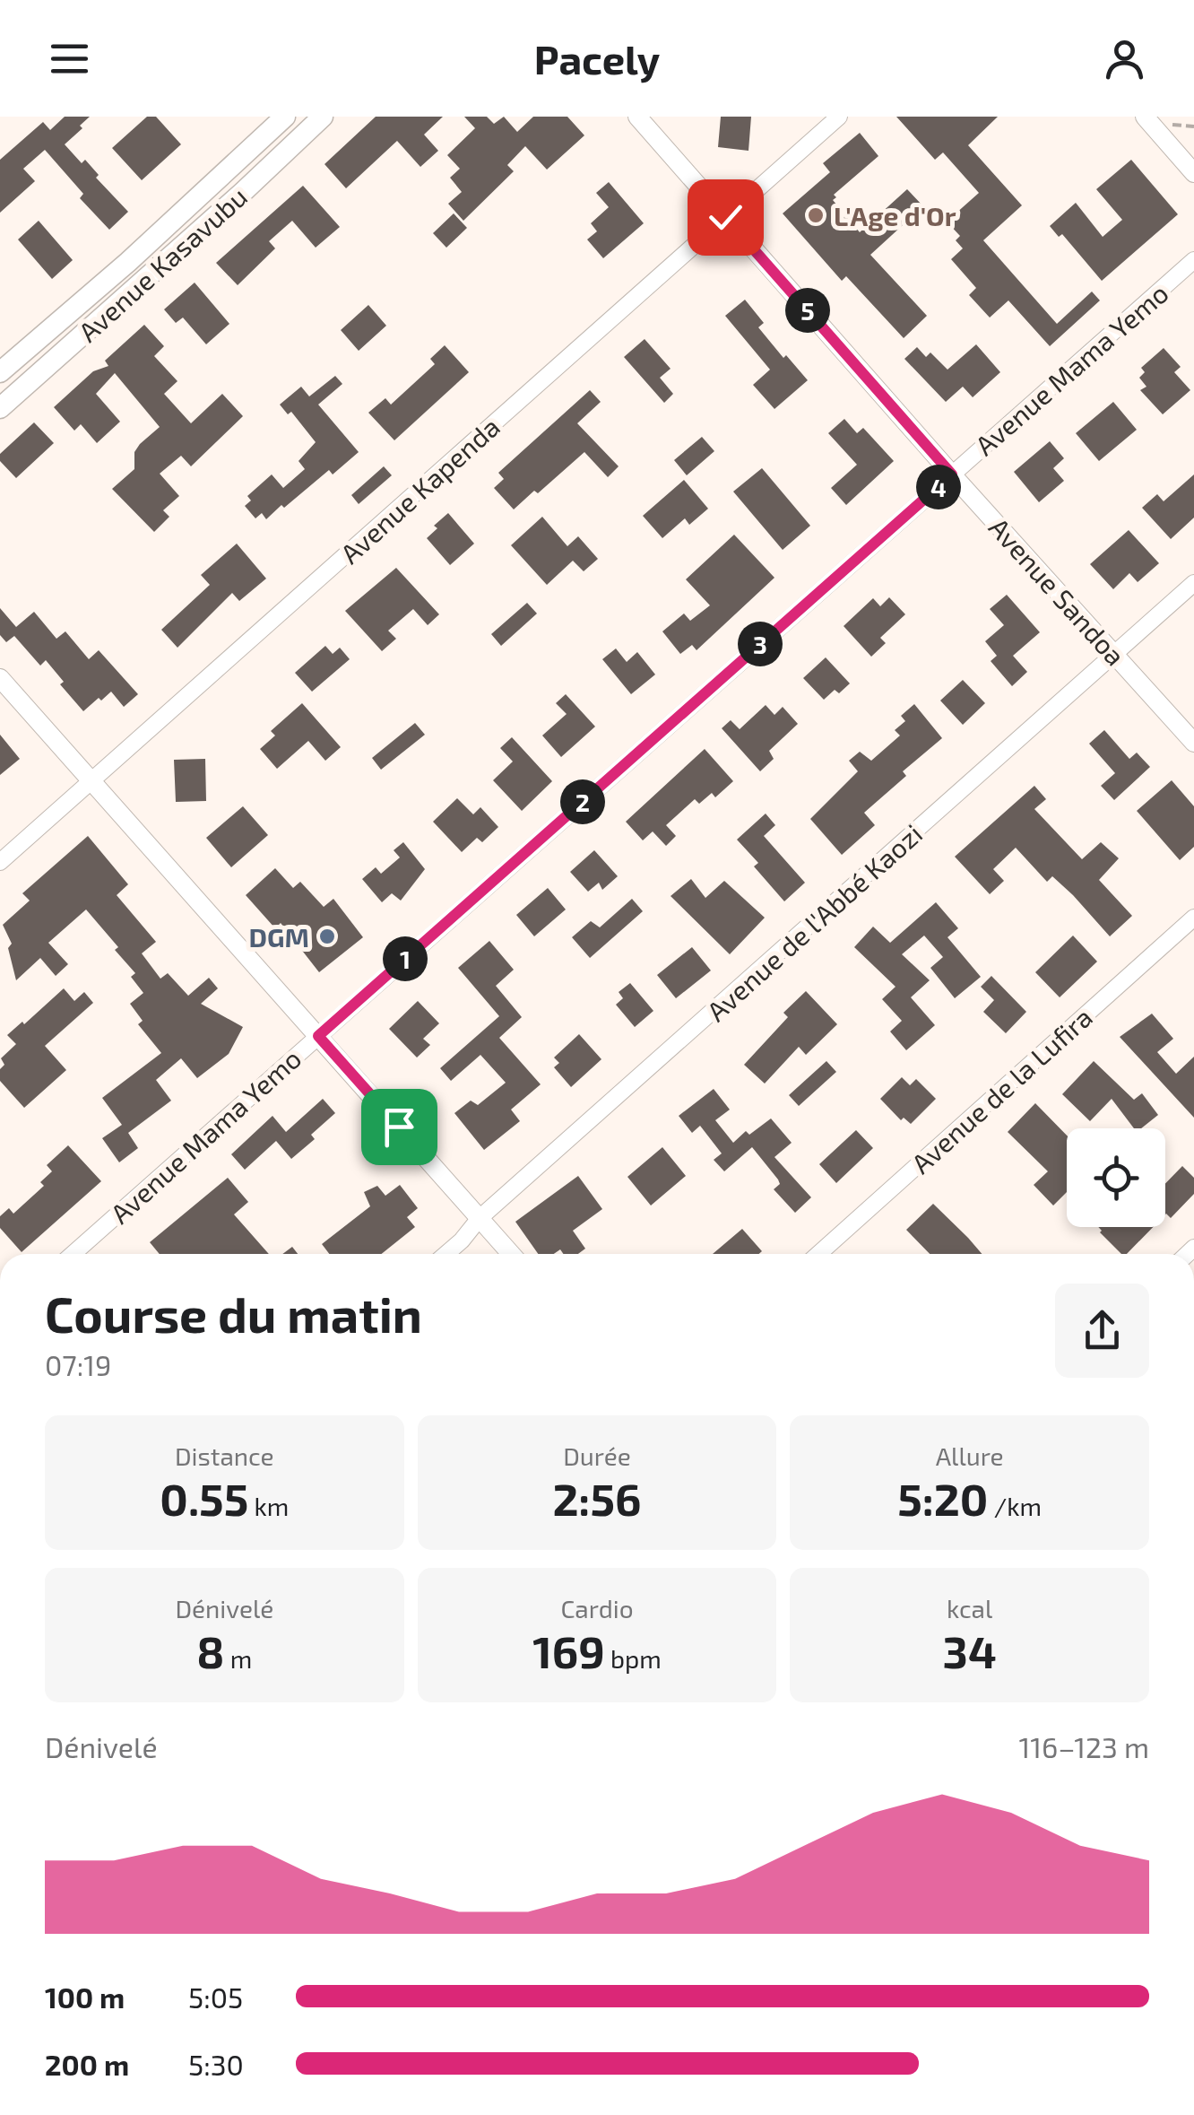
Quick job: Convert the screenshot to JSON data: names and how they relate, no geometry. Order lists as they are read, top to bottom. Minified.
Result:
{"streets":{"main road":["Avenue Kasavubu"],"street":["Avenue Mama Yemo","Avenue Kapenda","Avenue Sandoa","Avenue de l'Abbé Kaozi","Avenue de la Lufira"]},"crossings":[["Avenue Mama Yemo","Avenue Sandoa"],["Avenue Kapenda","Avenue Sandoa"],["Avenue Sandoa","Avenue de l'Abbé Kaozi"]],"places":["L'Age d'Or","DGM"],"page":{"header":"Pacely","pins":["5","4","3","2","1"],"heading":["Course du matin","07:19"],"stats":[["Distance","0.55 km"],["Durée","2:56"],["Allure","5:20 /km"],["Dénivelé","8 m"],["Cardio","169 bpm"],["kcal","34"]],"chart":["Dénivelé","116–123 m"],"list":[{"name":"100 m","note":"5:05"},{"name":"200 m","note":"5:30"}]}}
